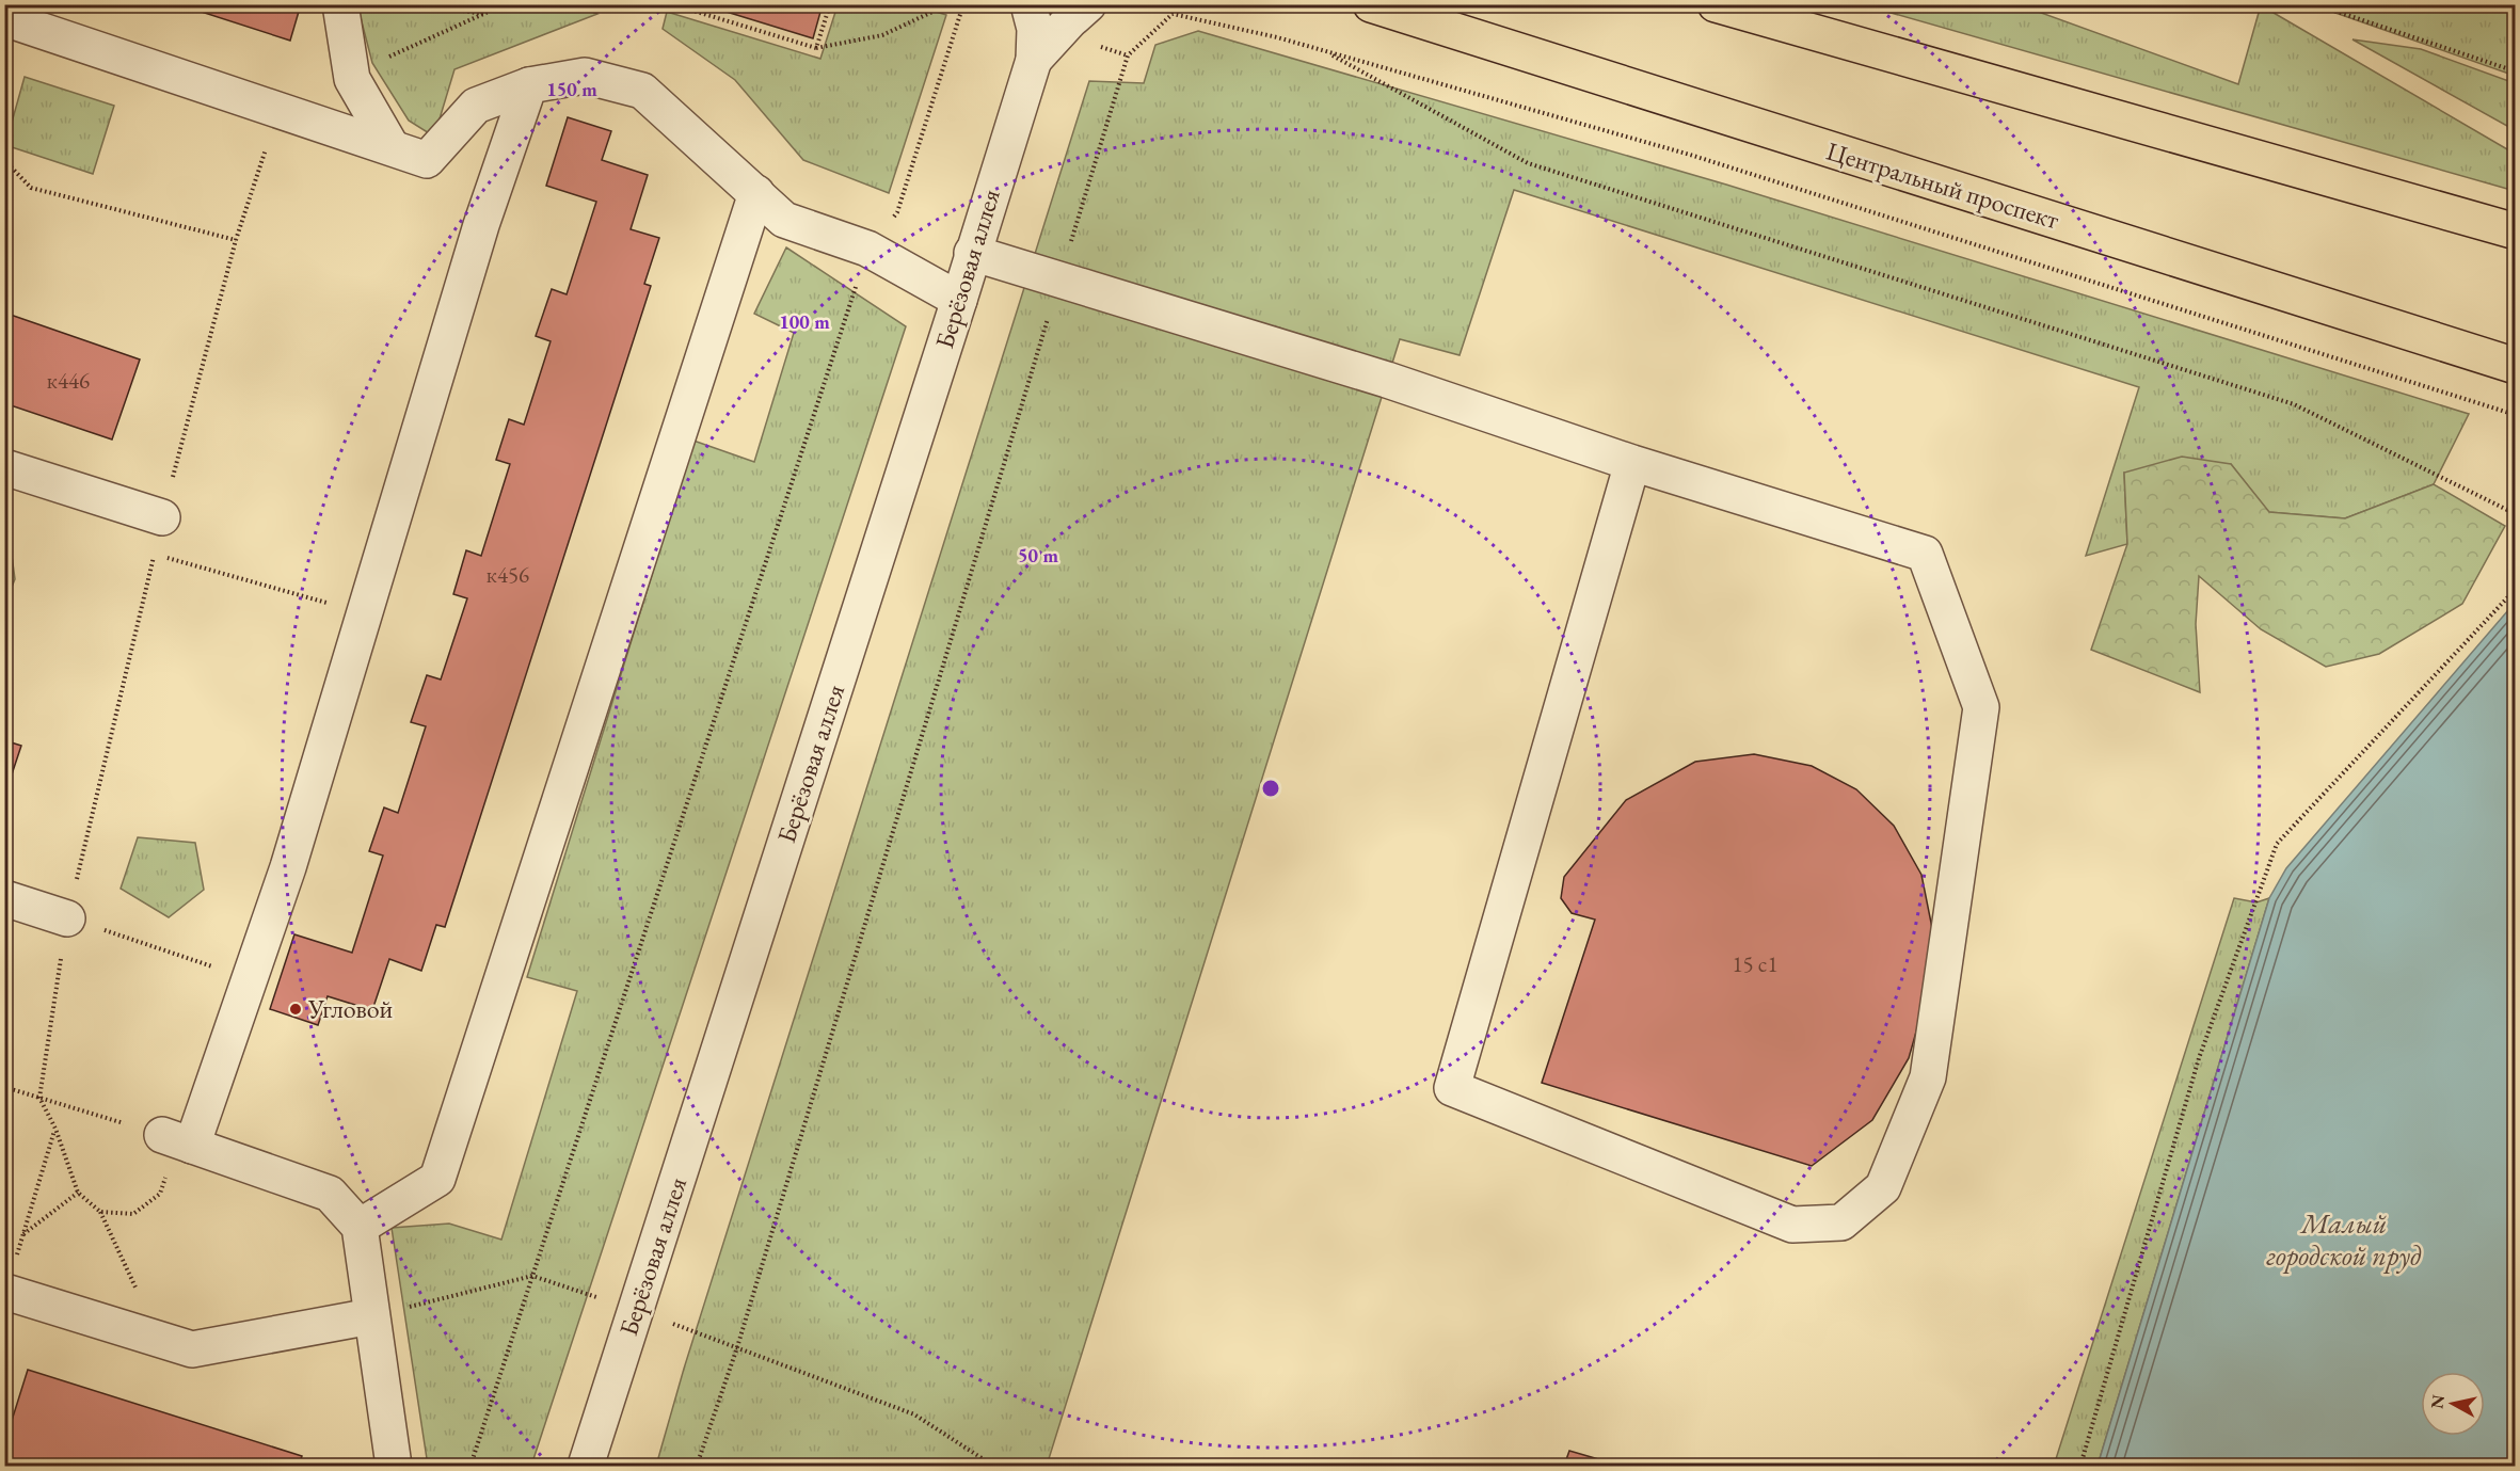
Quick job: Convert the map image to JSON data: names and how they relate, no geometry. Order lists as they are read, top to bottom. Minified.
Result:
{"streets":{"main road":["Центральный проспект"],"street":["Берёзовая аллея"]},"water":["Малый городской пруд"],"places":["Угловой"],"house_numbers":["к446","к456","15 с1"],"north":"left","rings":["150 m","100 m","50 m"]}
